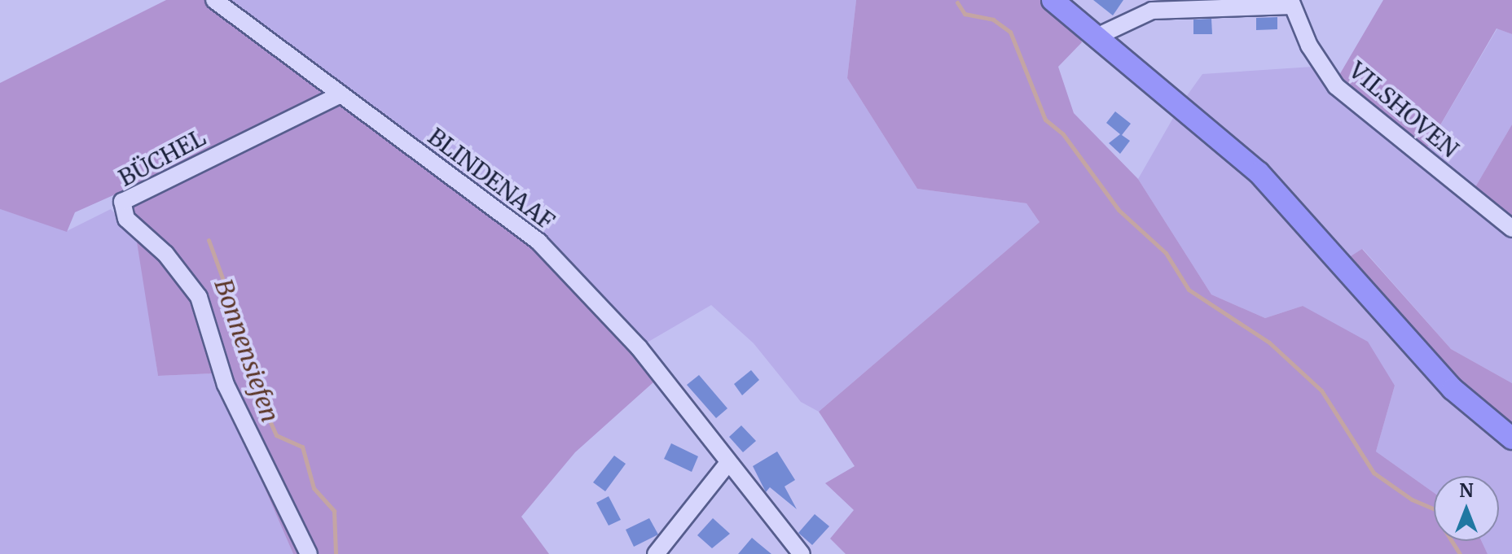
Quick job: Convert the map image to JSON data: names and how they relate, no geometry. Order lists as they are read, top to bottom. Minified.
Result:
{"streets":{"street":["VILSHOVEN","BÜCHEL","BLINDENAAF"]},"crossings":[["BÜCHEL","BLINDENAAF"]],"water":["Bonnensiefen"],"north":"top"}
